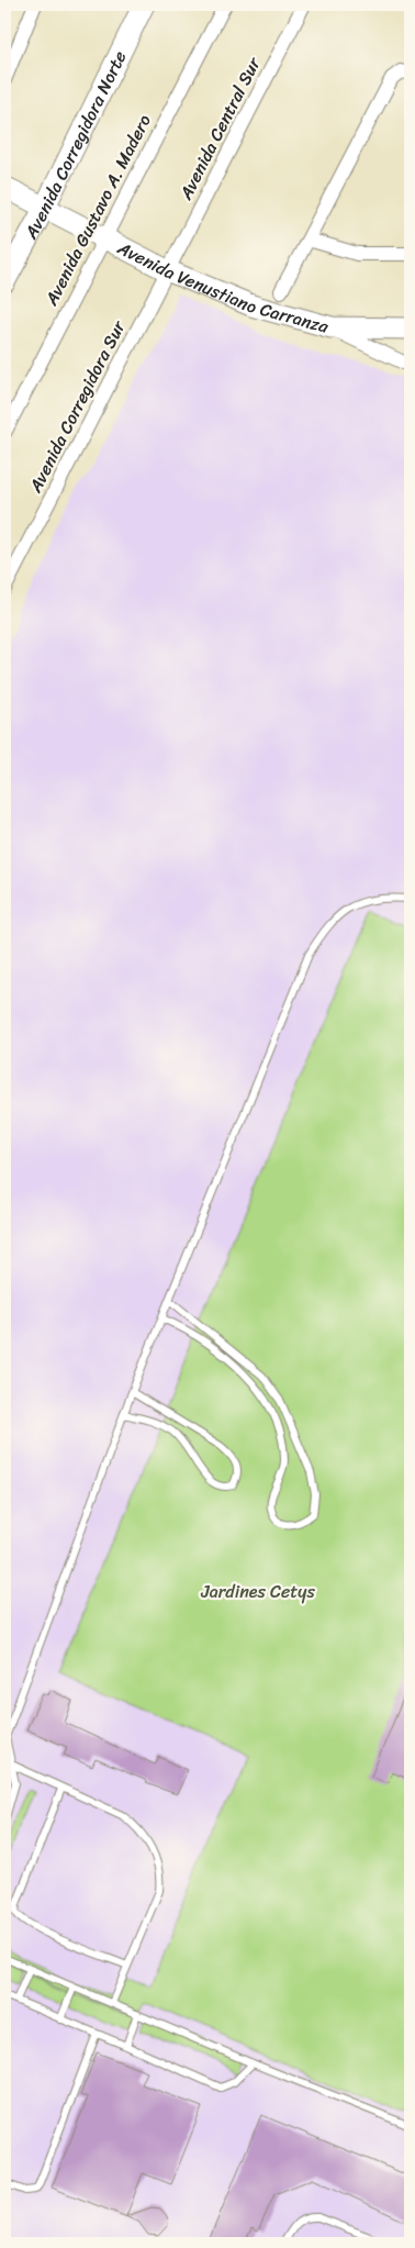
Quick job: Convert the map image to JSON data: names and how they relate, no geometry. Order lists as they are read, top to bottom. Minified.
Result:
{"streets":{"main road":["Avenida Corregidora Norte","Avenida Venustiano Carranza"],"street":["Avenida Central Sur","Avenida Gustavo A. Madero","Avenida Corregidora Sur"]},"crossings":[["Avenida Central Sur","Avenida Venustiano Carranza"],["Avenida Central Sur","Avenida Corregidora Sur"],["Avenida Corregidora Norte","Avenida Venustiano Carranza"],["Avenida Gustavo A. Madero","Avenida Venustiano Carranza"],["Avenida Venustiano Carranza","Avenida Corregidora Sur"]],"parks":["Jardines Cetys"]}
